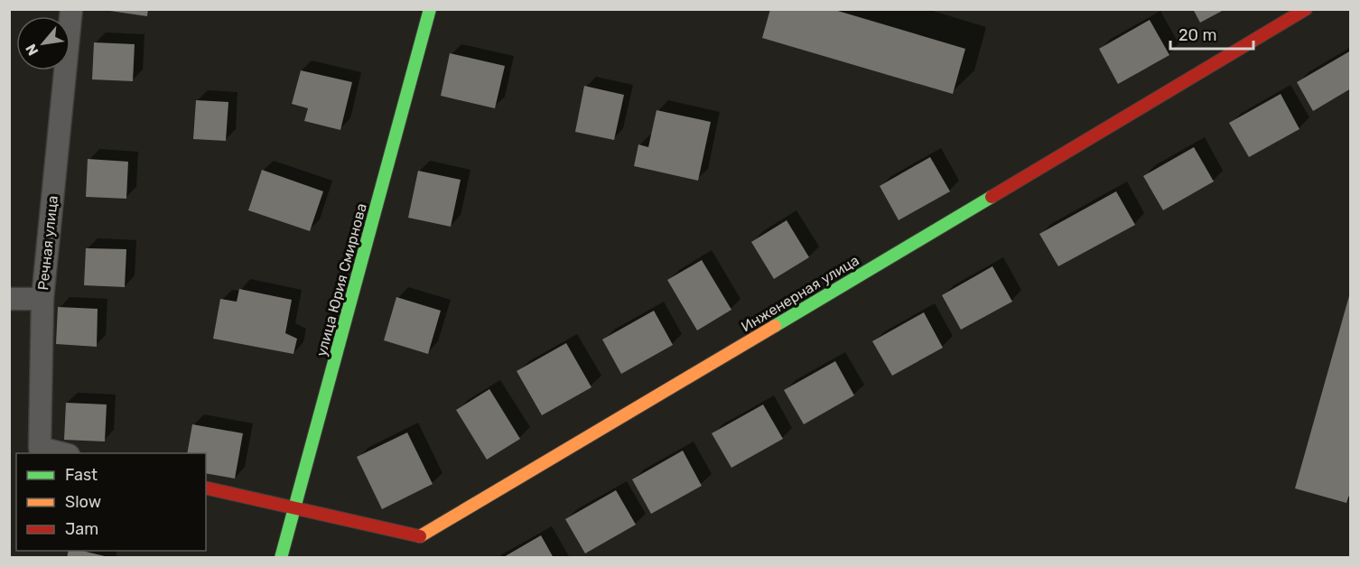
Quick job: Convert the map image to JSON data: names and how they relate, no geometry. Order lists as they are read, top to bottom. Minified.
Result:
{"streets":{"street":["Речная улица","улица Юрия Смирнова","Инженерная улица"]},"crossings":[["улица Юрия Смирнова","Инженерная улица"]],"legend":["Fast","Slow","Jam"],"scale_bar":"20 m","north":"bottom left"}
